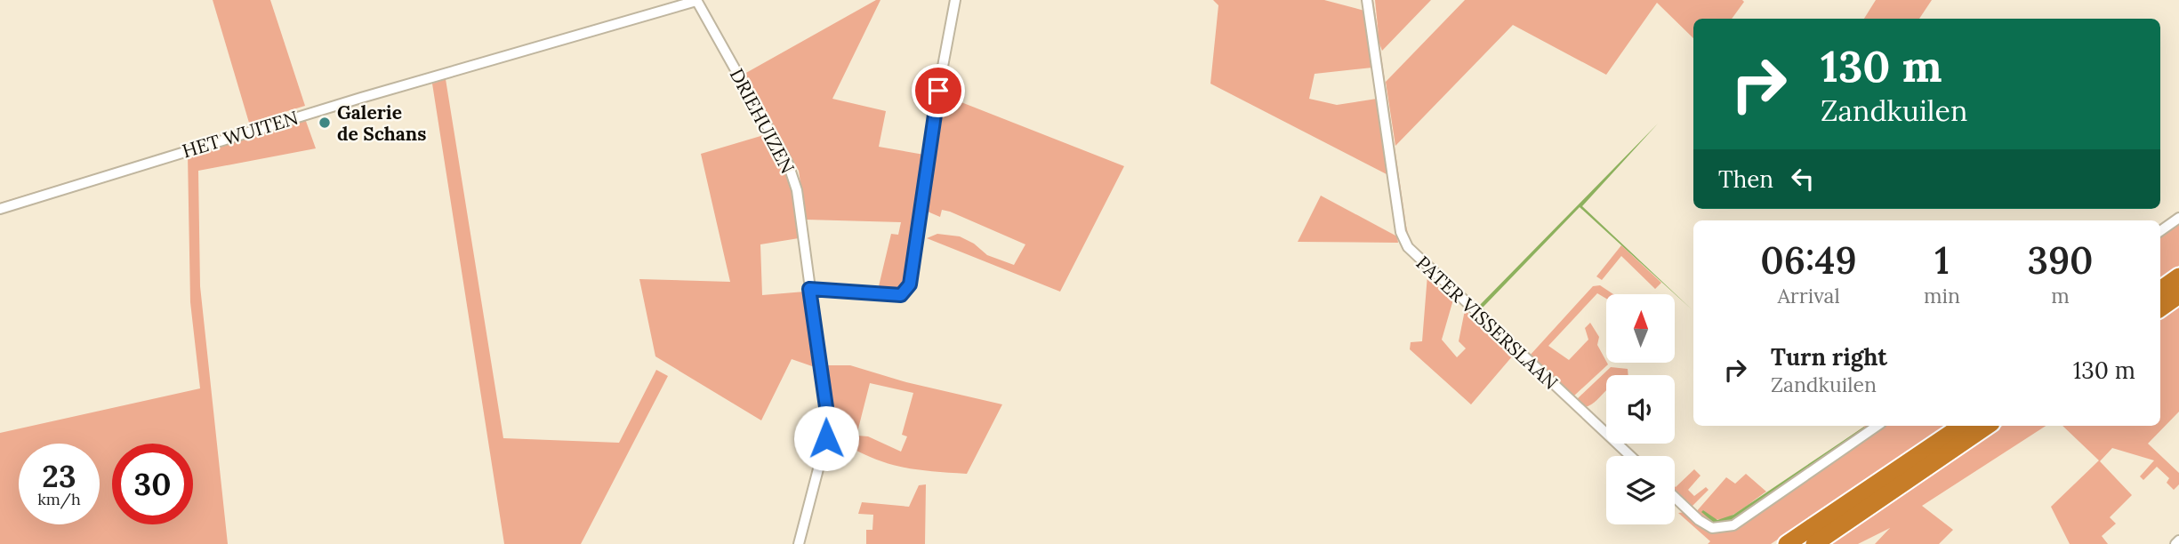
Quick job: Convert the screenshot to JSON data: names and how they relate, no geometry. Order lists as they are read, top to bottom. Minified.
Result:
{"streets":{"street":["DRIEHUIZEN","HET WUITEN","PATER VISSERSLAAN"]},"crossings":[["DRIEHUIZEN","HET WUITEN"]],"places":["Galerie de Schans"],"north":"top","page":{"turn":["130 m","Zandkuilen"],"then":"Then","eta":["06:49","Arrival","1","min","390","m"],"list":[{"name":"Turn right","note":"Zandkuilen","value":"130 m"}],"speed":"23 km/h","limit":"30"}}
